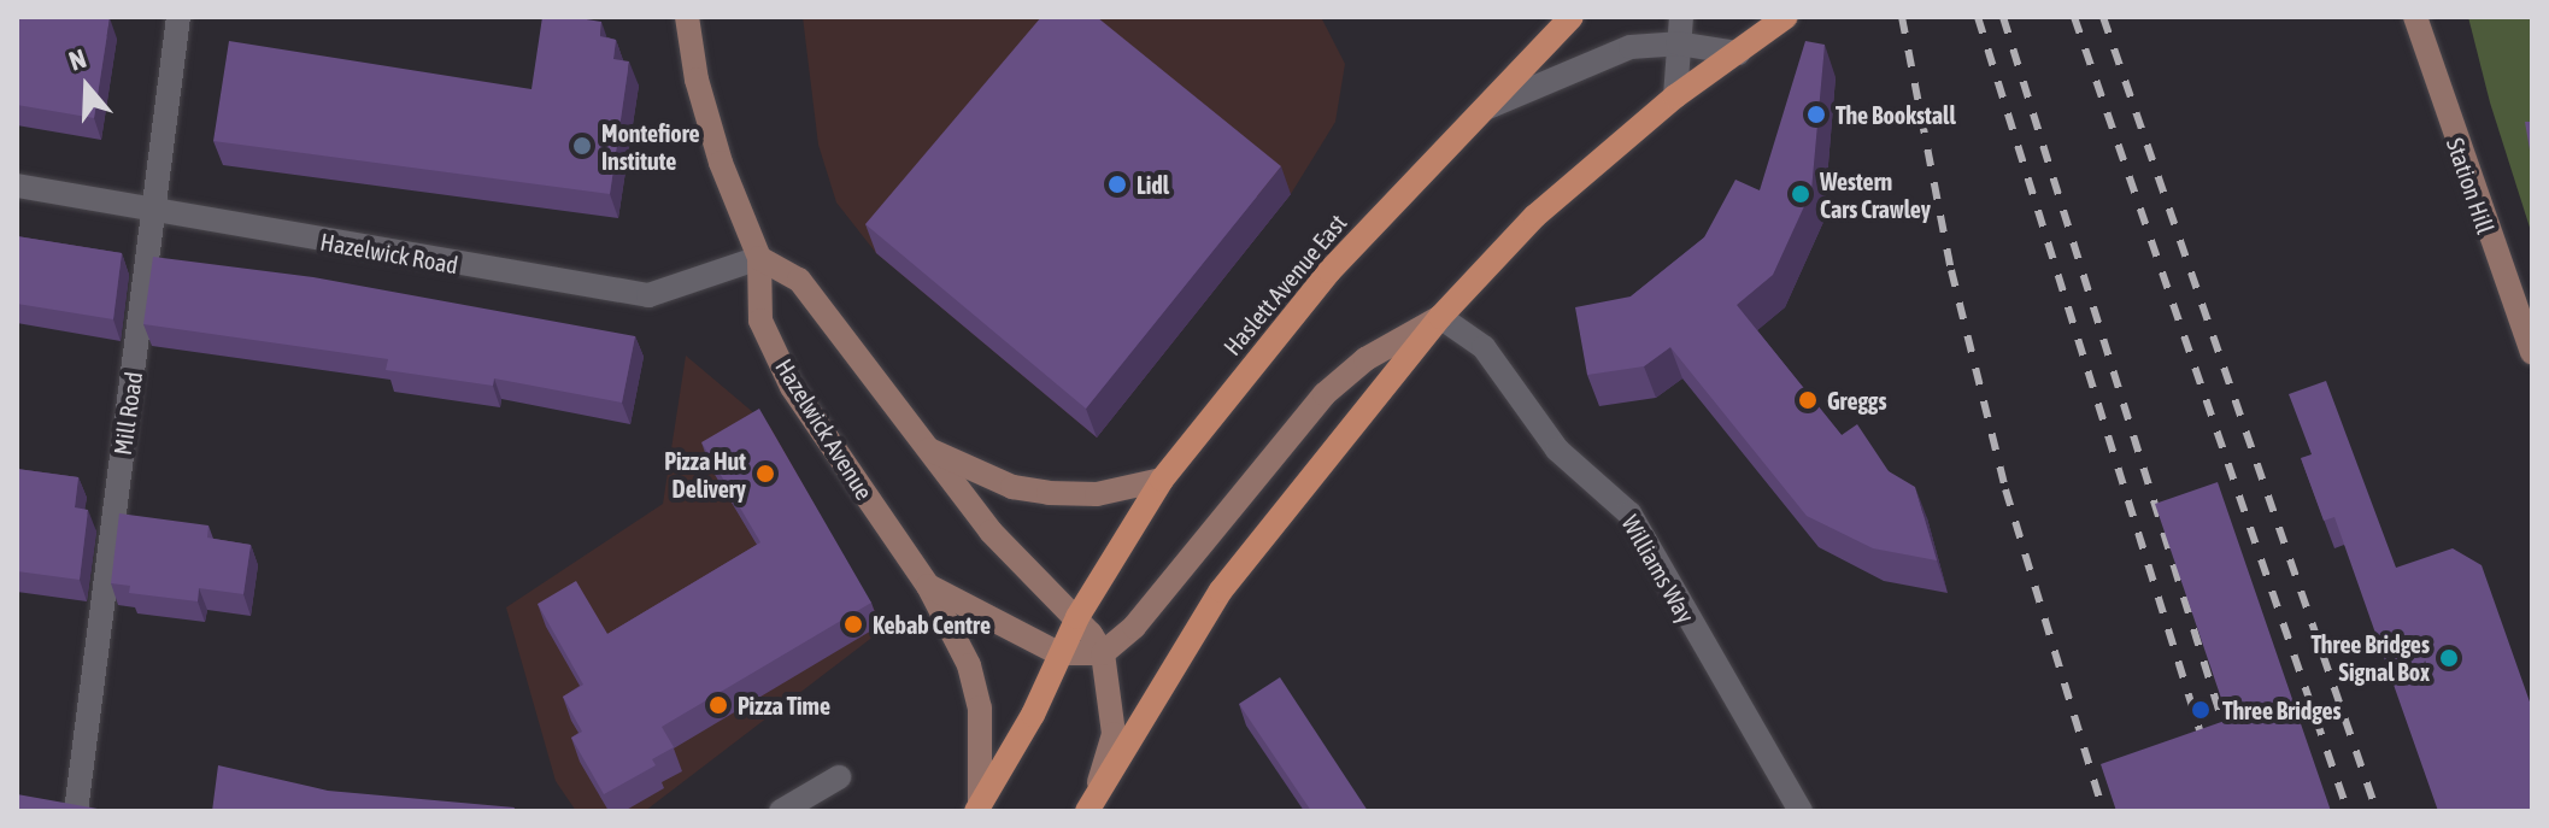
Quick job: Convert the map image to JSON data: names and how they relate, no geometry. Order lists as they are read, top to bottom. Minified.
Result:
{"streets":{"main road":["Haslett Avenue East"],"street":["Station Hill","Hazelwick Road","Mill Road","Hazelwick Avenue","Williams Way"]},"crossings":[["Hazelwick Road","Mill Road"],["Hazelwick Road","Hazelwick Avenue"],["Haslett Avenue East","Hazelwick Avenue"]],"places":["The Bookstall","Montefiore Institute","Lidl","Western Cars Crawley","Greggs","Pizza Hut Delivery","Kebab Centre","Three Bridges Signal Box","Pizza Time","Three Bridges"],"north":"top"}
